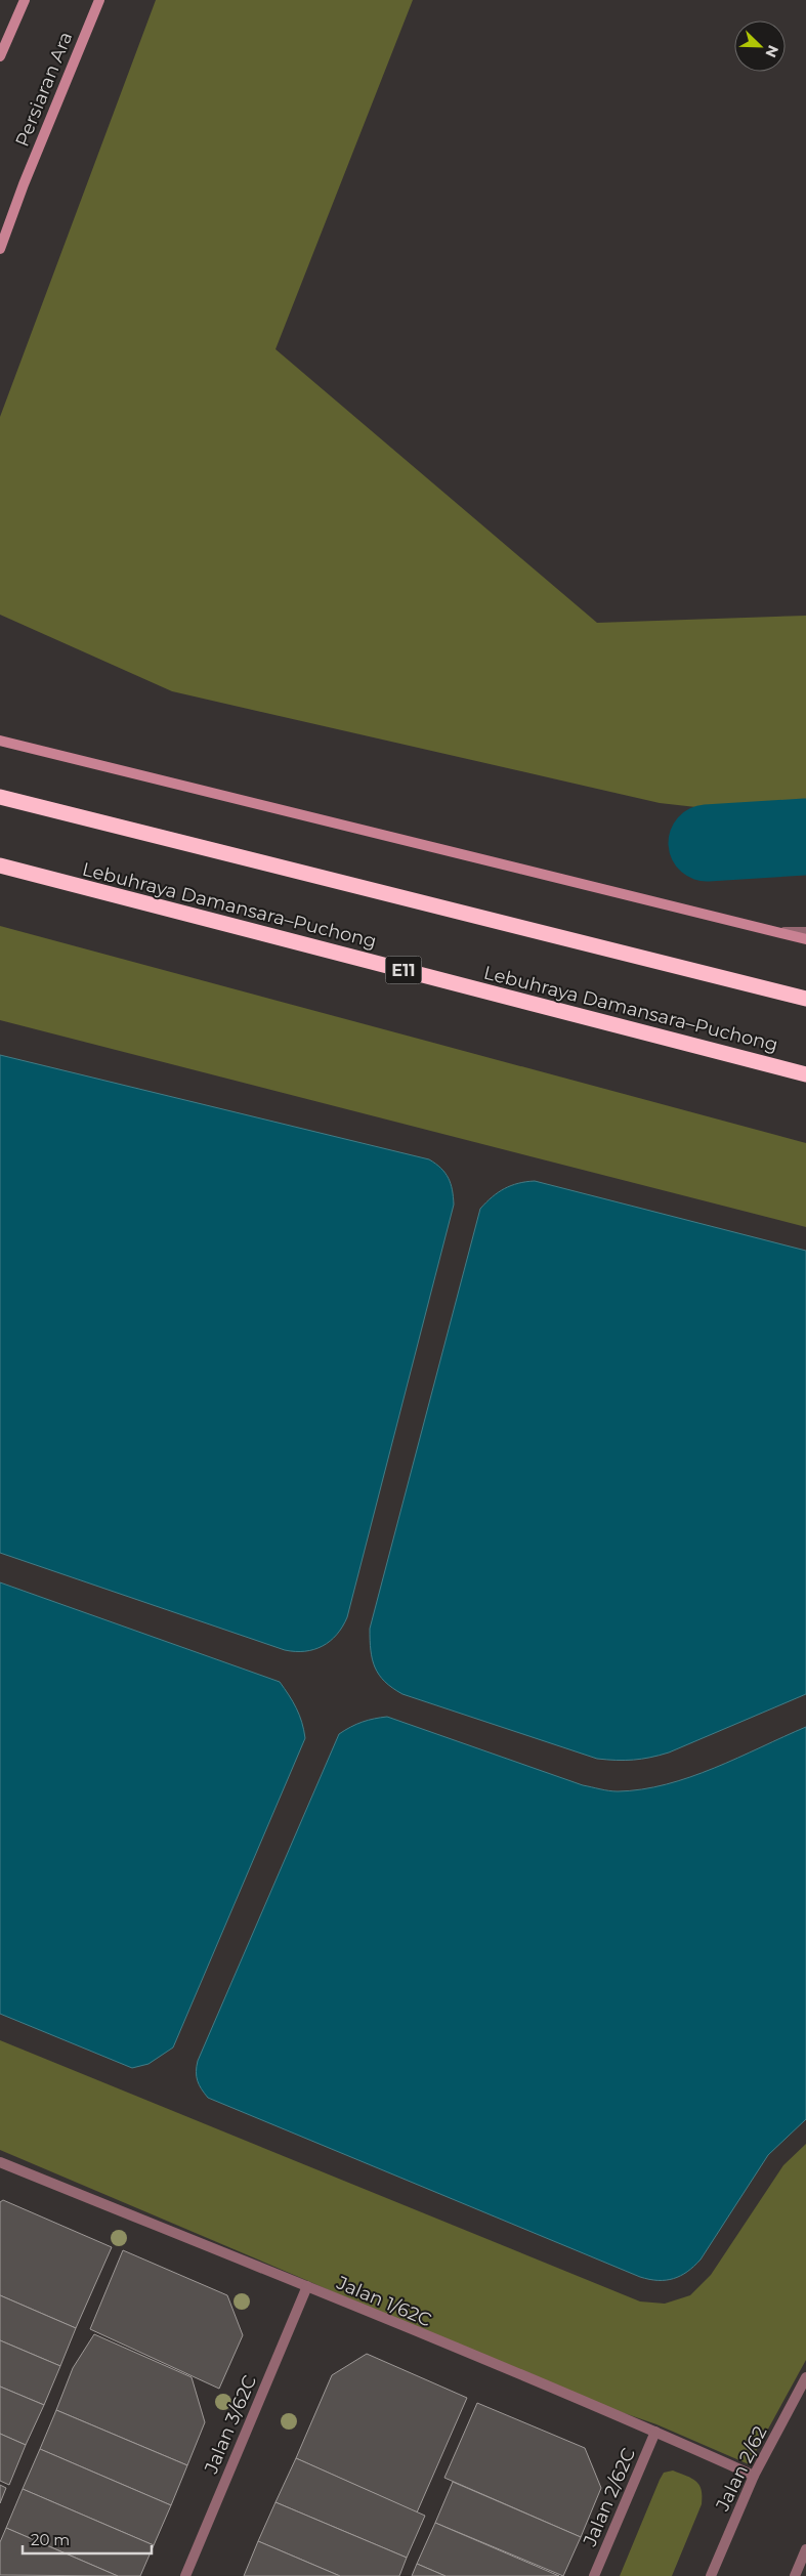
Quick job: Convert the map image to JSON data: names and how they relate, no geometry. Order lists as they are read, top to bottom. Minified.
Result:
{"streets":{"highway":["Lebuhraya Damansara–Puchong","E11"],"main road":["Persiaran Ara"],"street":["Jalan 1/62C","Jalan 3/62C","Jalan 2/62","Jalan 2/62C"]},"crossings":[["Jalan 1/62C","Jalan 3/62C"],["Jalan 1/62C","Jalan 2/62"],["Jalan 1/62C","Jalan 2/62C"]],"scale_bar":"20 m","north":"bottom right"}
